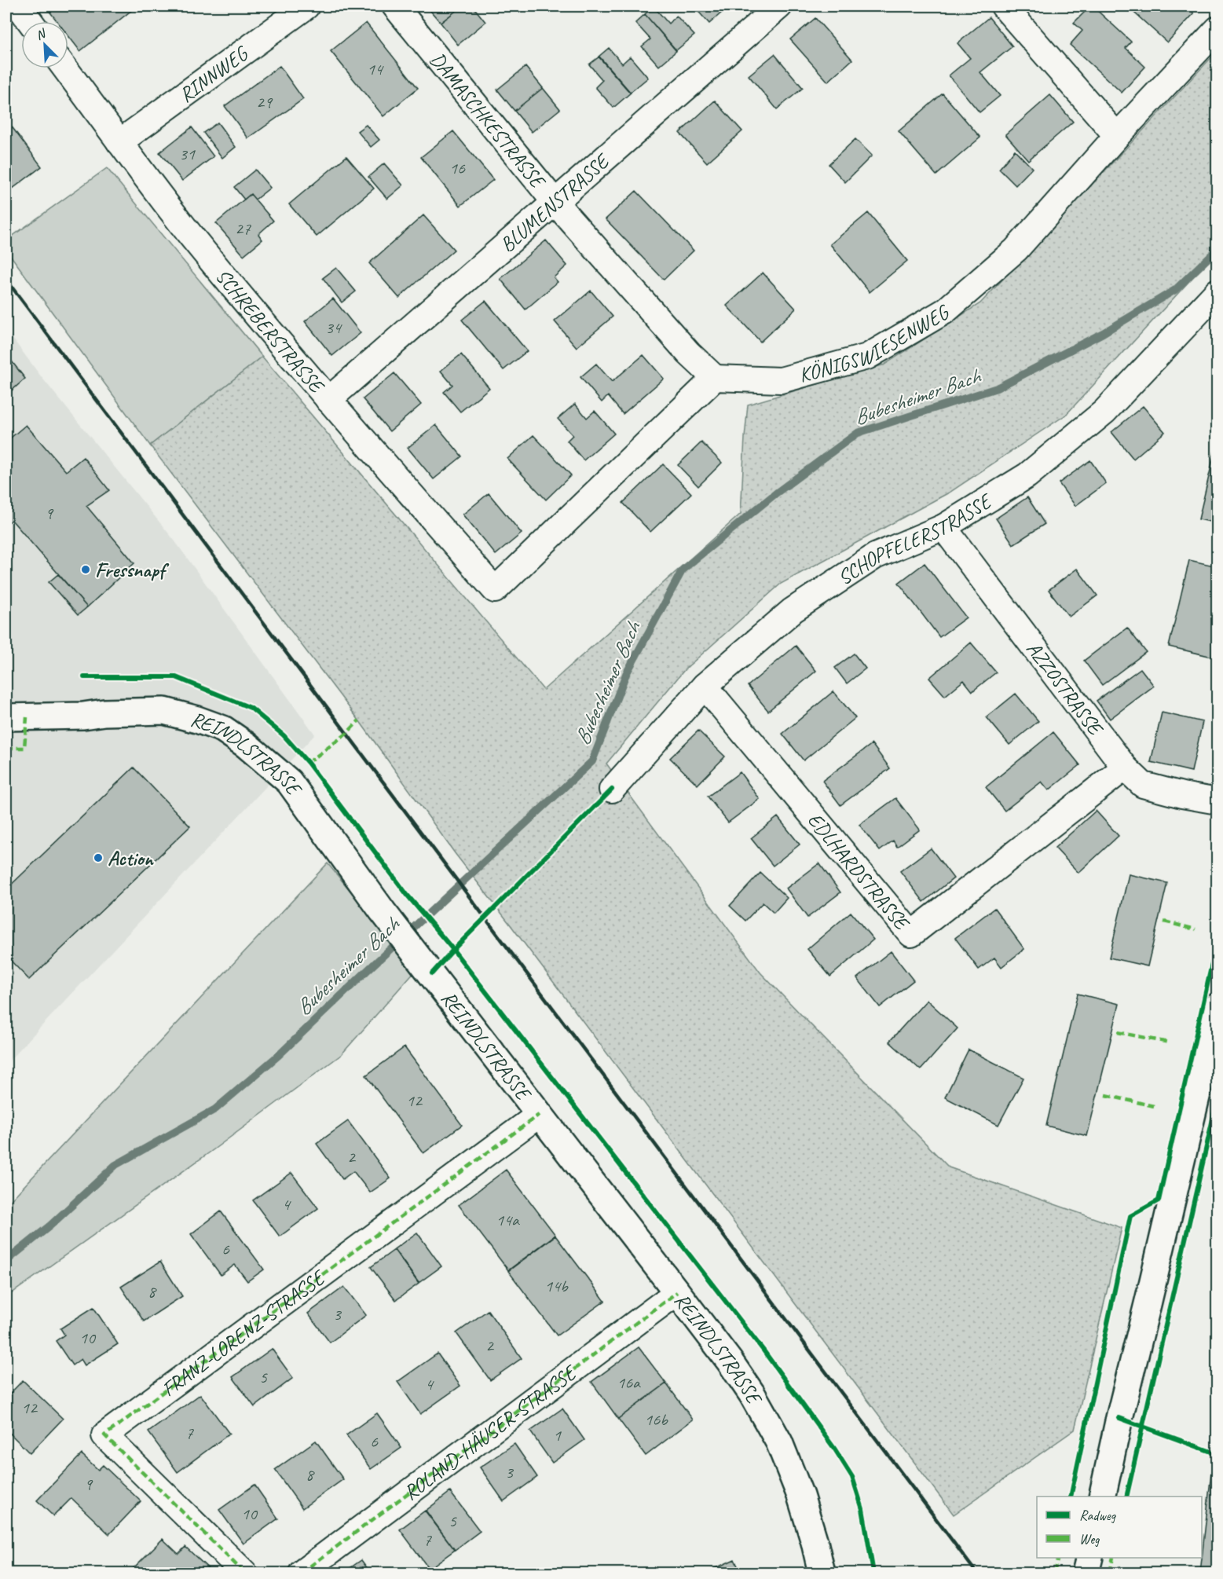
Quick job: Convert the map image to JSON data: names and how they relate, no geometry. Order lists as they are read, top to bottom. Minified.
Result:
{"streets":{"street":["RINNWEG","DAMASCHKESTRASSE","BLUMENSTRASSE","SCHREBERSTRASSE","KÖNIGSWIESENWEG","SCHOPFELERSTRASSE","AZZOSTRASSE","REINDLSTRASSE","EDLHARDSTRASSE","FRANZ-LORENZ-STRASSE","ROLAND-HÄUSER-STRASSE"]},"crossings":[["RINNWEG","SCHREBERSTRASSE"],["DAMASCHKESTRASSE","BLUMENSTRASSE"],["DAMASCHKESTRASSE","SCHREBERSTRASSE"],["DAMASCHKESTRASSE","KÖNIGSWIESENWEG"],["BLUMENSTRASSE","SCHREBERSTRASSE"],["SCHREBERSTRASSE","KÖNIGSWIESENWEG"],["SCHOPFELERSTRASSE","AZZOSTRASSE"],["SCHOPFELERSTRASSE","EDLHARDSTRASSE"],["AZZOSTRASSE","EDLHARDSTRASSE"],["REINDLSTRASSE","FRANZ-LORENZ-STRASSE"],["REINDLSTRASSE","ROLAND-HÄUSER-STRASSE"]],"water":["Bubesheimer Bach"],"places":["Fressnapf","Action"],"house_numbers":["14","29","31","16","27","34","9","12","2","4","14a","6","14b","8","3","10","2","5","16a","4","12","16b","7","1","6","3","8","9","10","5","7"],"legend":["Radweg","Weg"],"north":"top left"}
